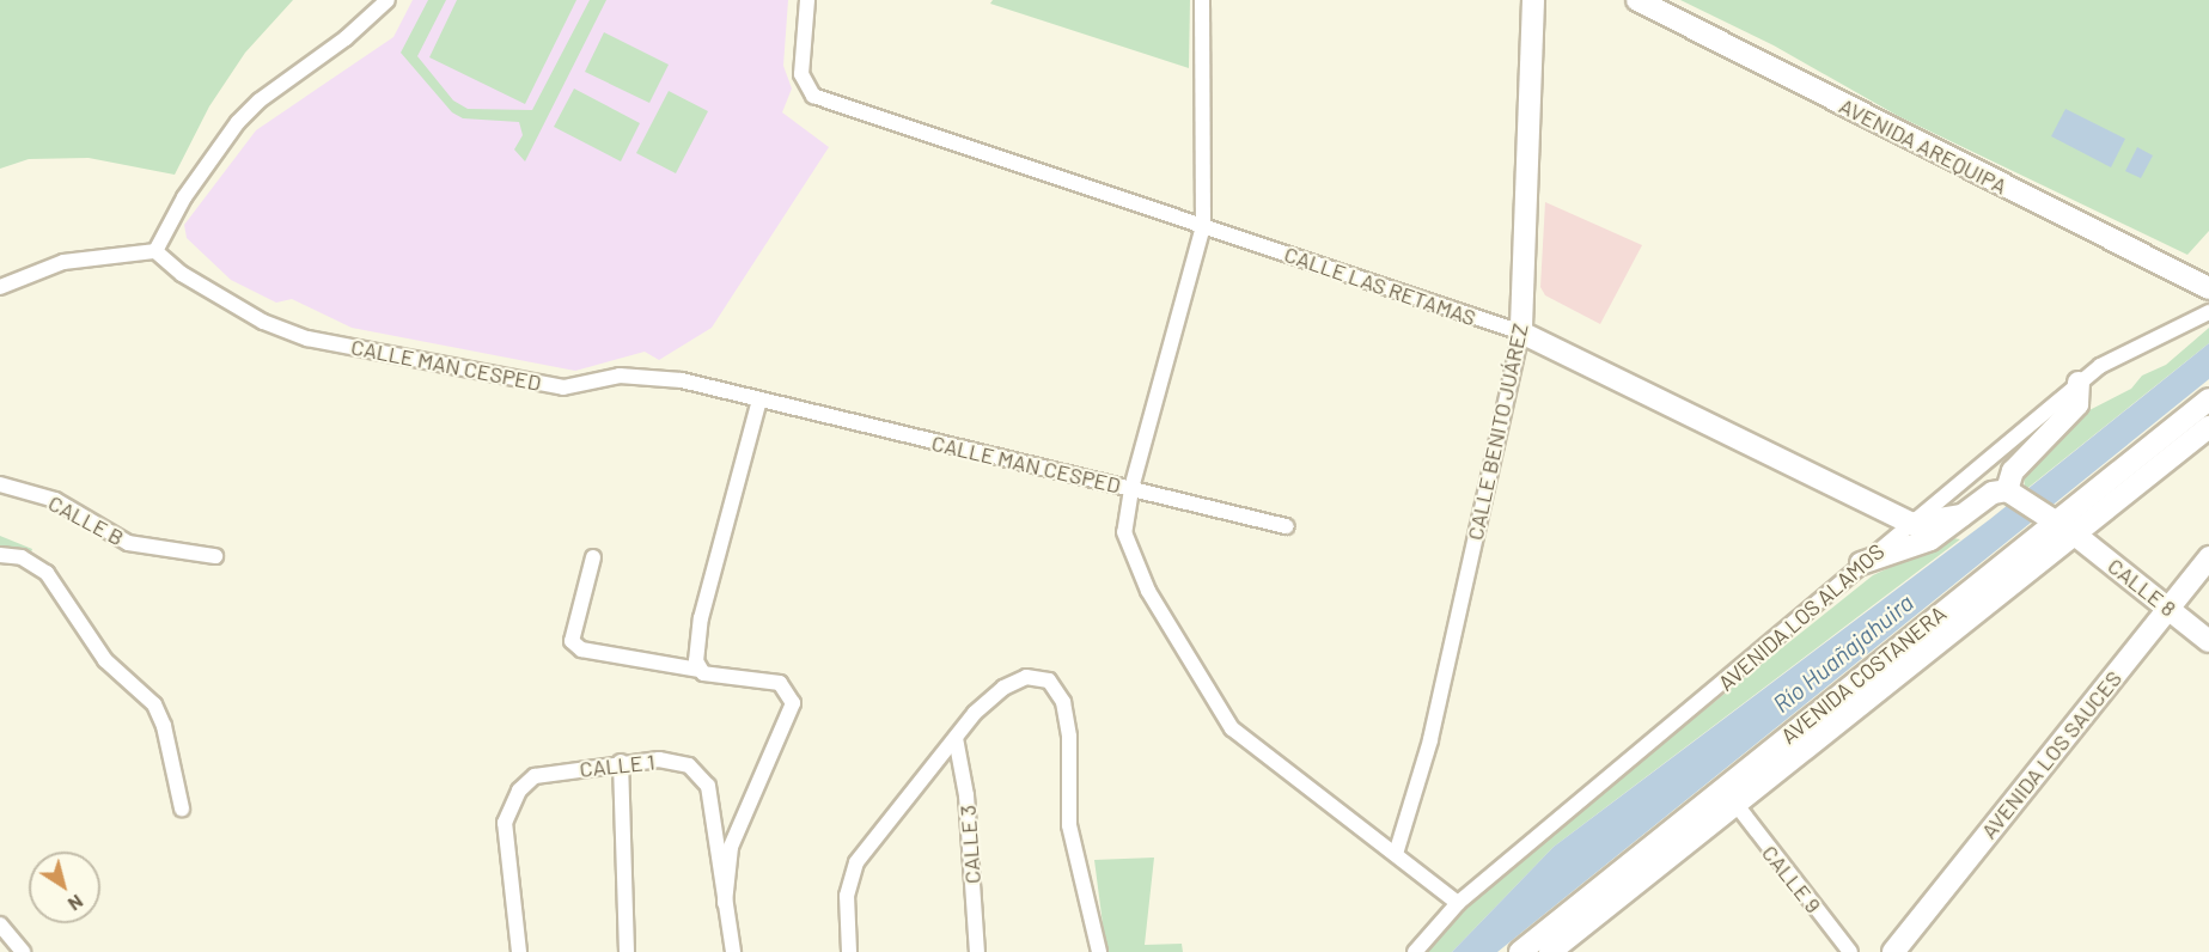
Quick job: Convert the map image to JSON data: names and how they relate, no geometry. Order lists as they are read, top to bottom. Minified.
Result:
{"streets":{"main road":["AVENIDA AREQUIPA","CALLE LAS RETAMAS","CALLE BENITO JUÁREZ","CALLE 8","AVENIDA COSTANERA","AVENIDA LOS SAUCES"],"street":["CALLE MAN CESPED","CALLE B","AVENIDA LOS ALAMOS","CALLE 1","CALLE 3","CALLE 9"]},"crossings":[["CALLE LAS RETAMAS","CALLE BENITO JUÁREZ"],["CALLE LAS RETAMAS","AVENIDA LOS ALAMOS"],["CALLE MAN CESPED","CALLE BENITO JUÁREZ"],["CALLE MAN CESPED","AVENIDA LOS ALAMOS"],["CALLE 8","AVENIDA COSTANERA"],["CALLE 8","AVENIDA LOS SAUCES"],["AVENIDA COSTANERA","CALLE 9"]],"water":["Río Huañajahuira"],"north":"bottom right"}
